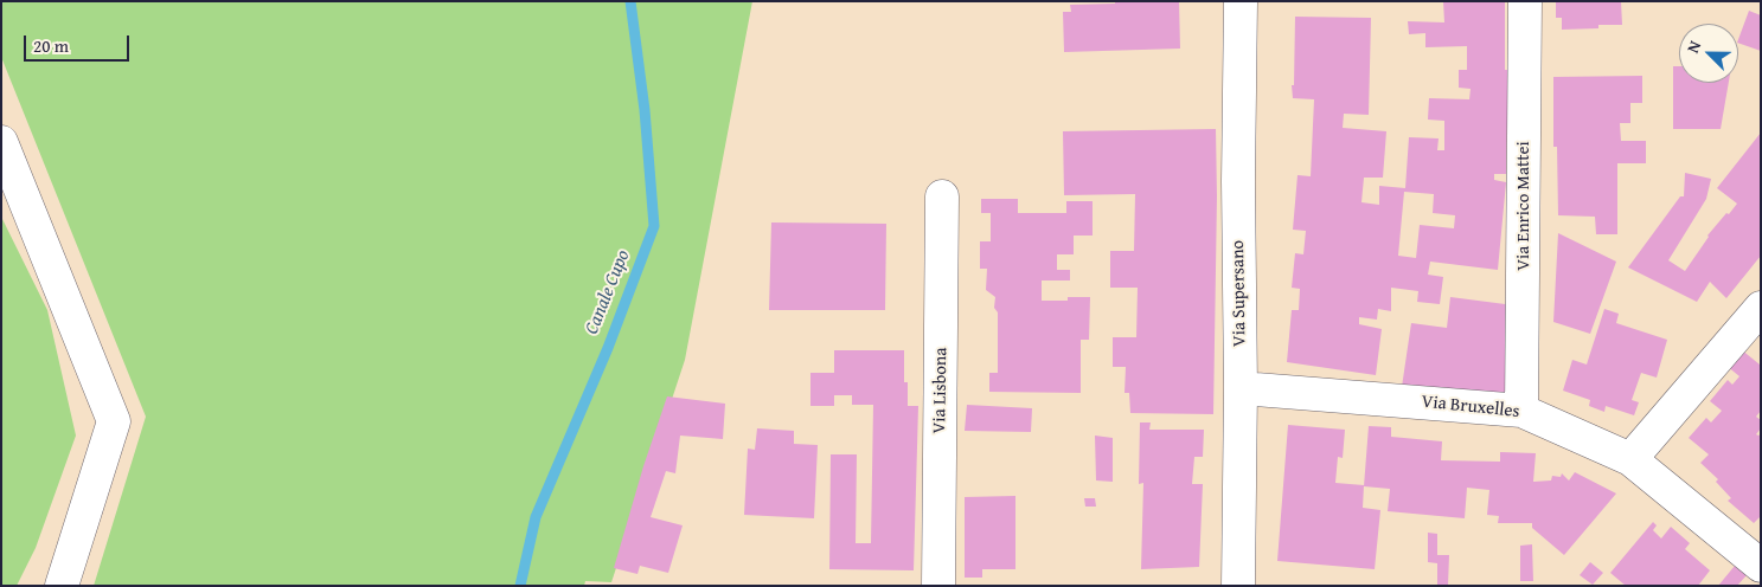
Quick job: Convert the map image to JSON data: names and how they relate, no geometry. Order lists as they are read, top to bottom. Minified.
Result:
{"streets":{"street":["Via Enrico Mattei","Via Supersano","Via Lisbona","Via Bruxelles"]},"crossings":[["Via Enrico Mattei","Via Bruxelles"],["Via Supersano","Via Bruxelles"]],"water":["Canale Cupo"],"scale_bar":"20 m","north":"top left"}
